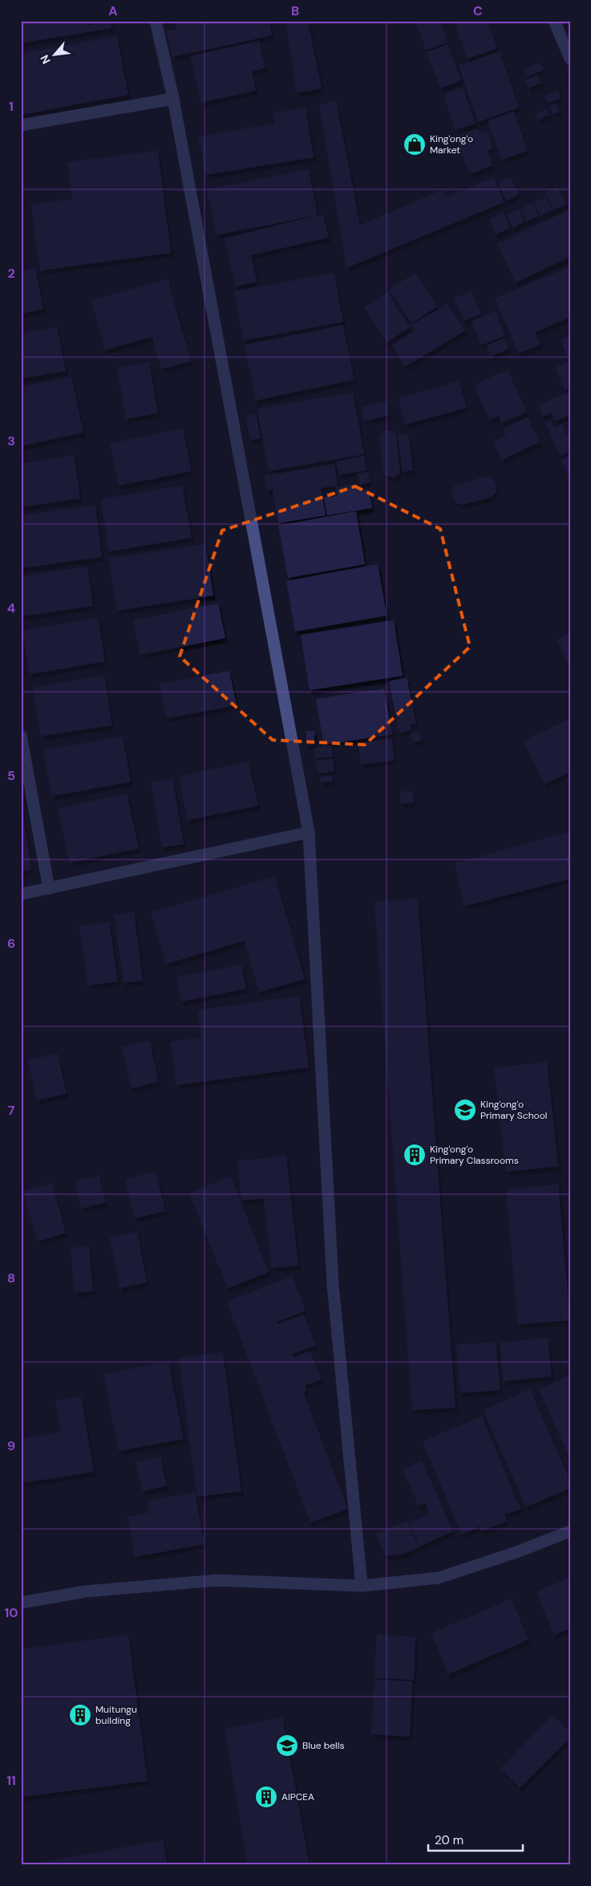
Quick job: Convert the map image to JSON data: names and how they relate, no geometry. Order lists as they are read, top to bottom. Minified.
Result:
{"places":{"shop":["King'ong'o Market"],"school or university":["King'ong'o Primary School","Blue bells"],"building":["King'ong'o Primary Classrooms","Muitungu building","AIPCEA"]},"scale_bar":"20 m","north":"bottom left","grid":{"columns":["A","B","C"],"rows":["1","2","3","4","5","6","7","8","9","10","11"]}}
